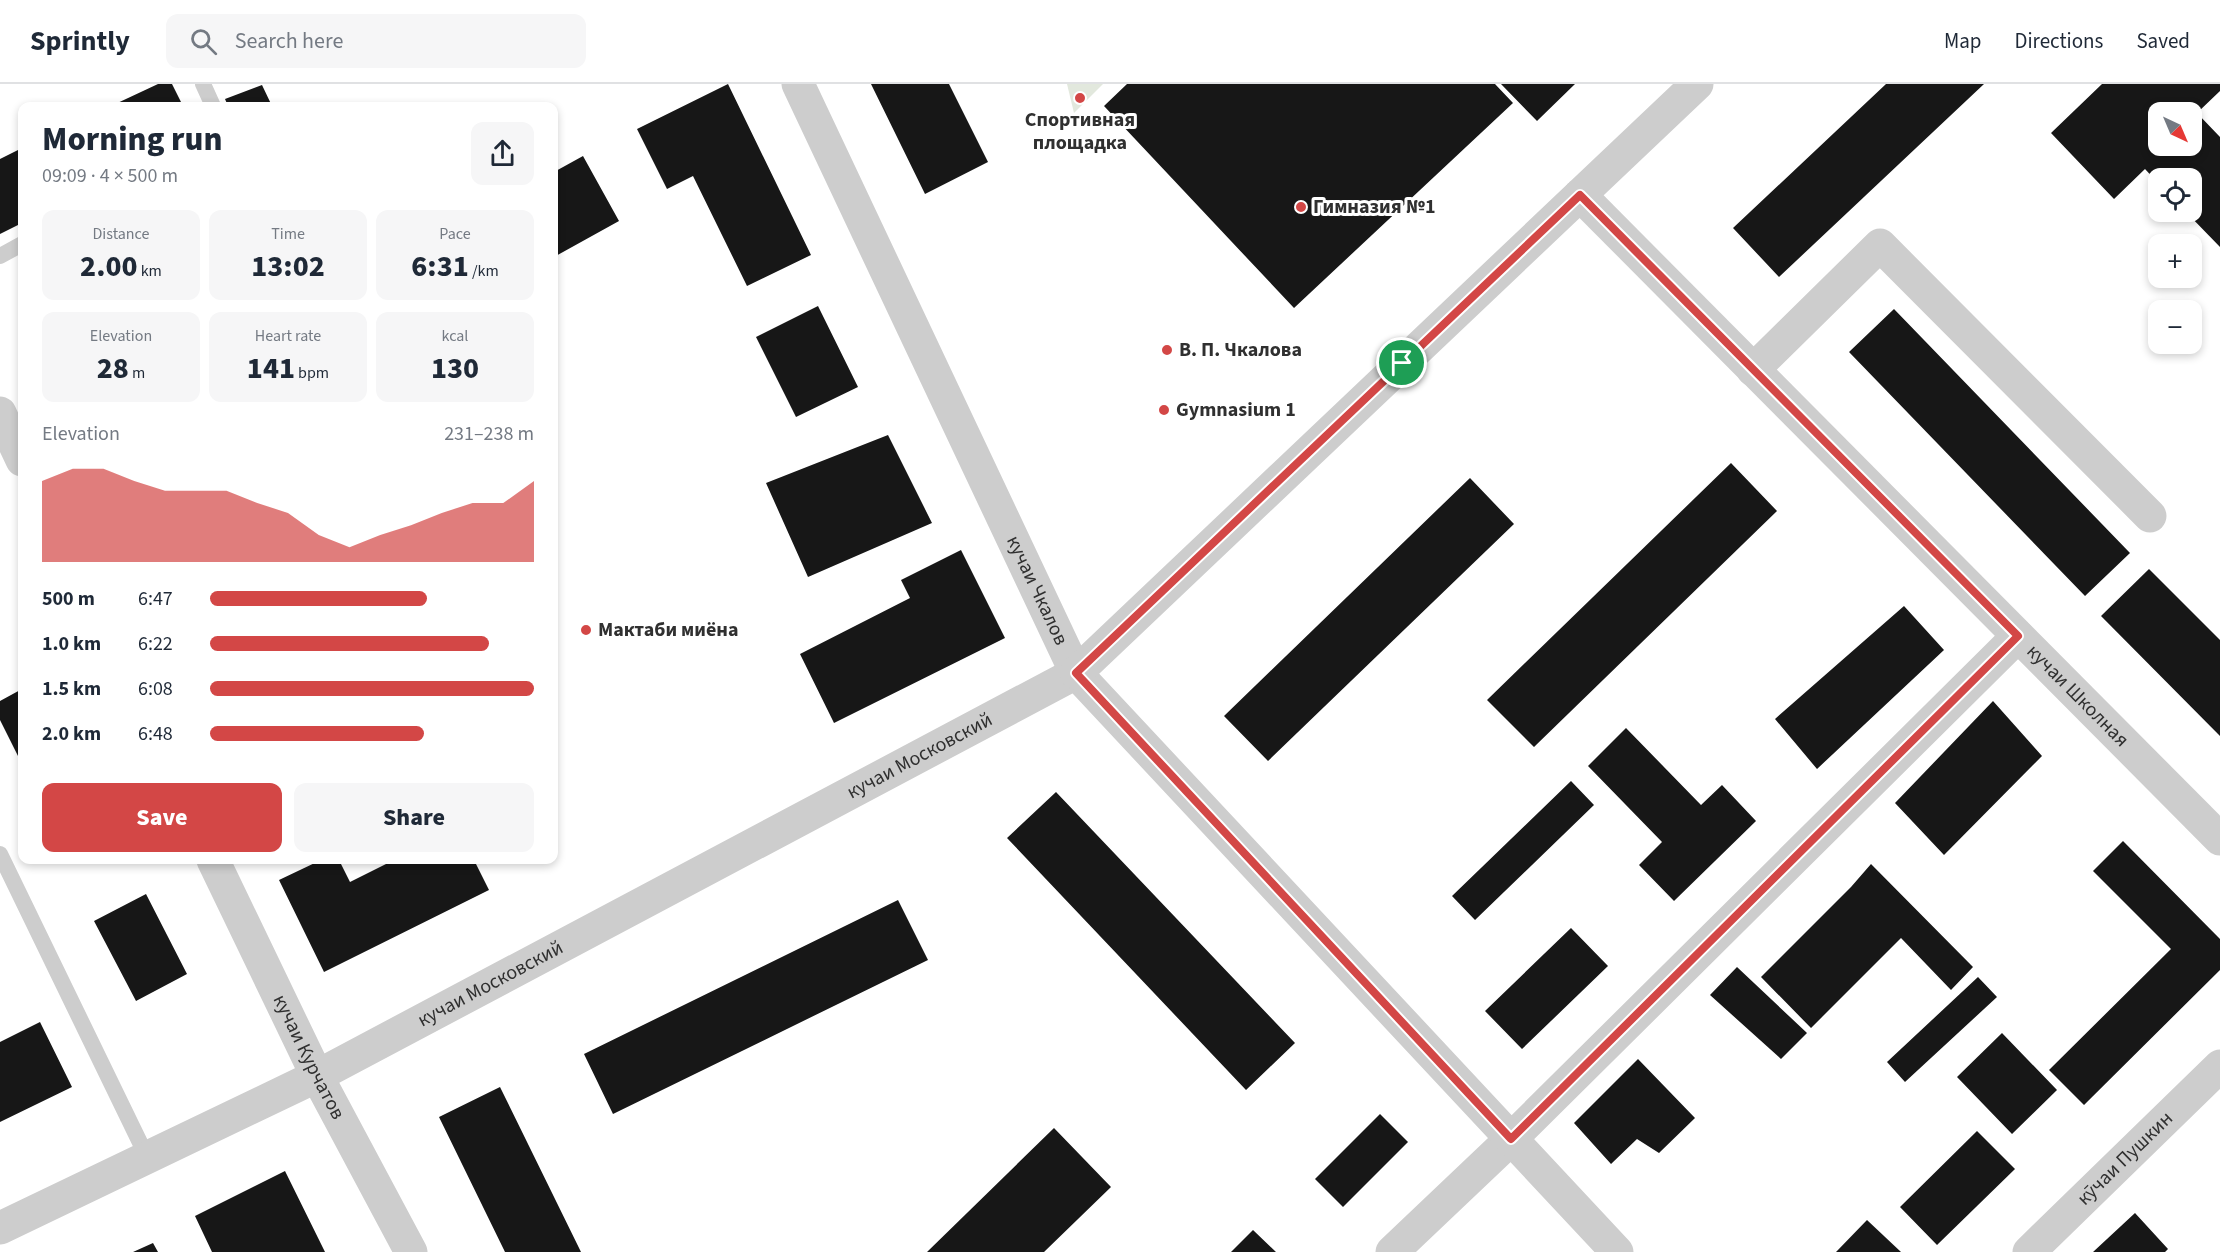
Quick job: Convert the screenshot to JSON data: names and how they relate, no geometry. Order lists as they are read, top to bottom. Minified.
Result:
{"streets":{"street":["кучаи Чкалов","кучаи Школная","кучаи Московский","кучаи Курчатов","кӯчаи Пушкин"]},"crossings":[["кучаи Чкалов","кучаи Московский"],["кучаи Школная","кучаи Московский"],["кучаи Московский","кучаи Курчатов"]],"places":["Спортивная площадка","Гимназия №1","В. П. Чкалова","Gymnasium 1","Мактаби миёна"],"north":"bottom right","page":{"header":"Sprintly","search":"Search here","nav":["Map","Directions","Saved"],"map_buttons":["+","−"],"heading":["Morning run","09:09 · 4 × 500 m"],"stats":[["Distance","2.00 km"],["Time","13:02"],["Pace","6:31 /km"],["Elevation","28 m"],["Heart rate","141 bpm"],["kcal","130"]],"chart":["Elevation","231–238 m"],"list":[{"name":"500 m","note":"6:47"},{"name":"1.0 km","note":"6:22"},{"name":"1.5 km","note":"6:08"},{"name":"2.0 km","note":"6:48"}],"buttons":["Save","Share"]}}
